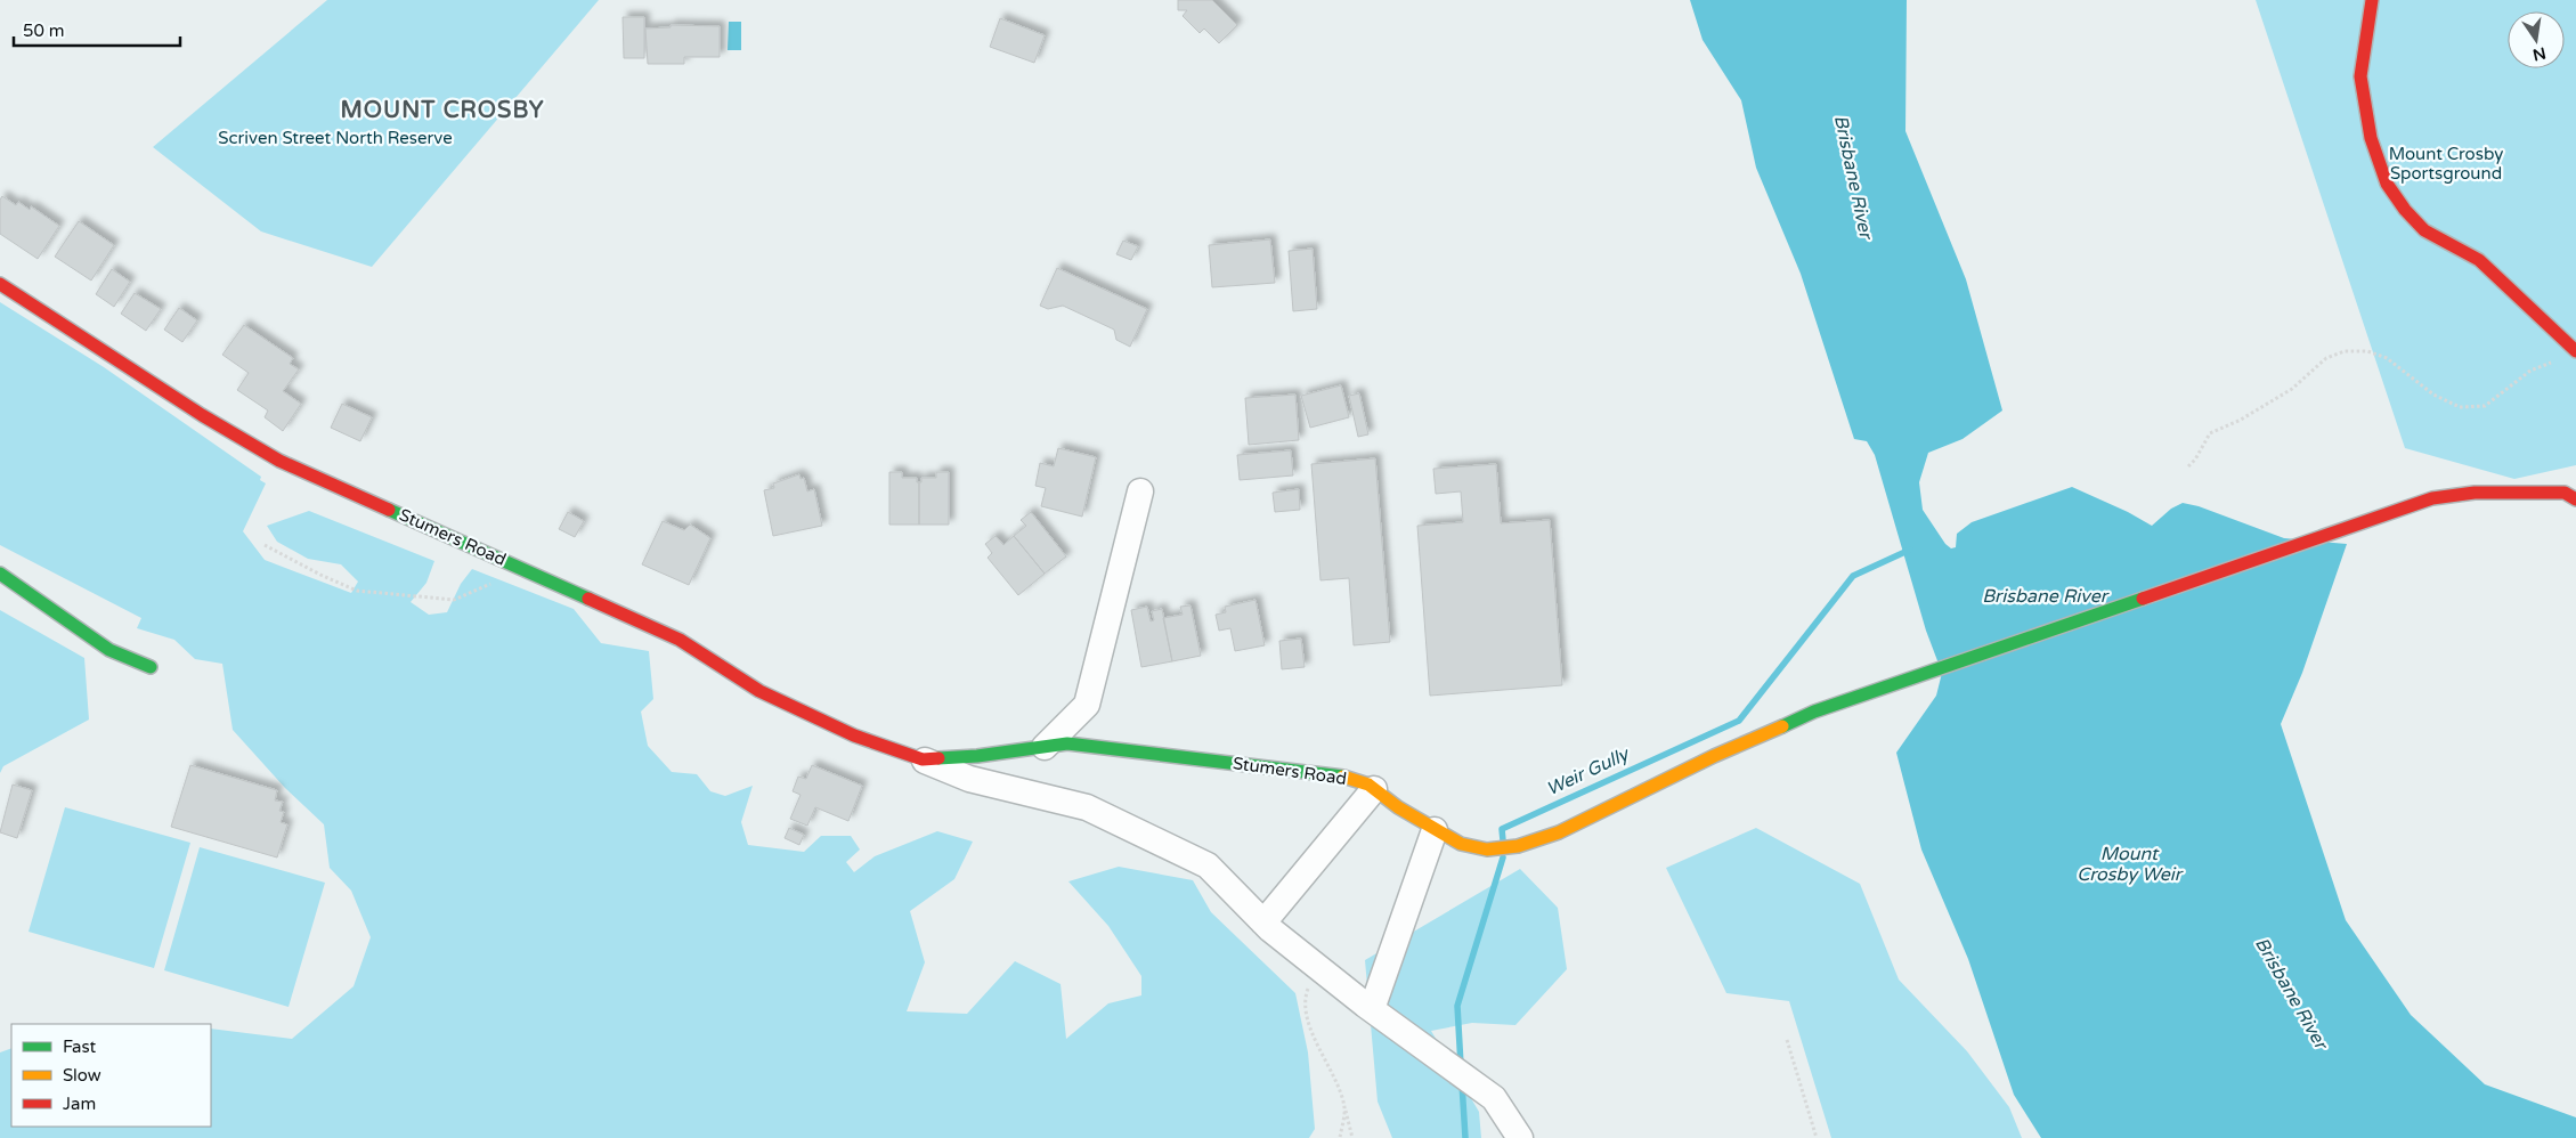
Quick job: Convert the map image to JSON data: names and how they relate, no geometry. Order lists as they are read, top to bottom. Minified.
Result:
{"streets":{"street":["Stumers Road"]},"districts":["MOUNT CROSBY"],"water":["Brisbane River","Weir Gully","Mount Crosby Weir"],"parks":["Scriven Street North Reserve","Mount Crosby Sportsground"],"legend":["Fast","Slow","Jam"],"scale_bar":"50 m","north":"bottom"}
